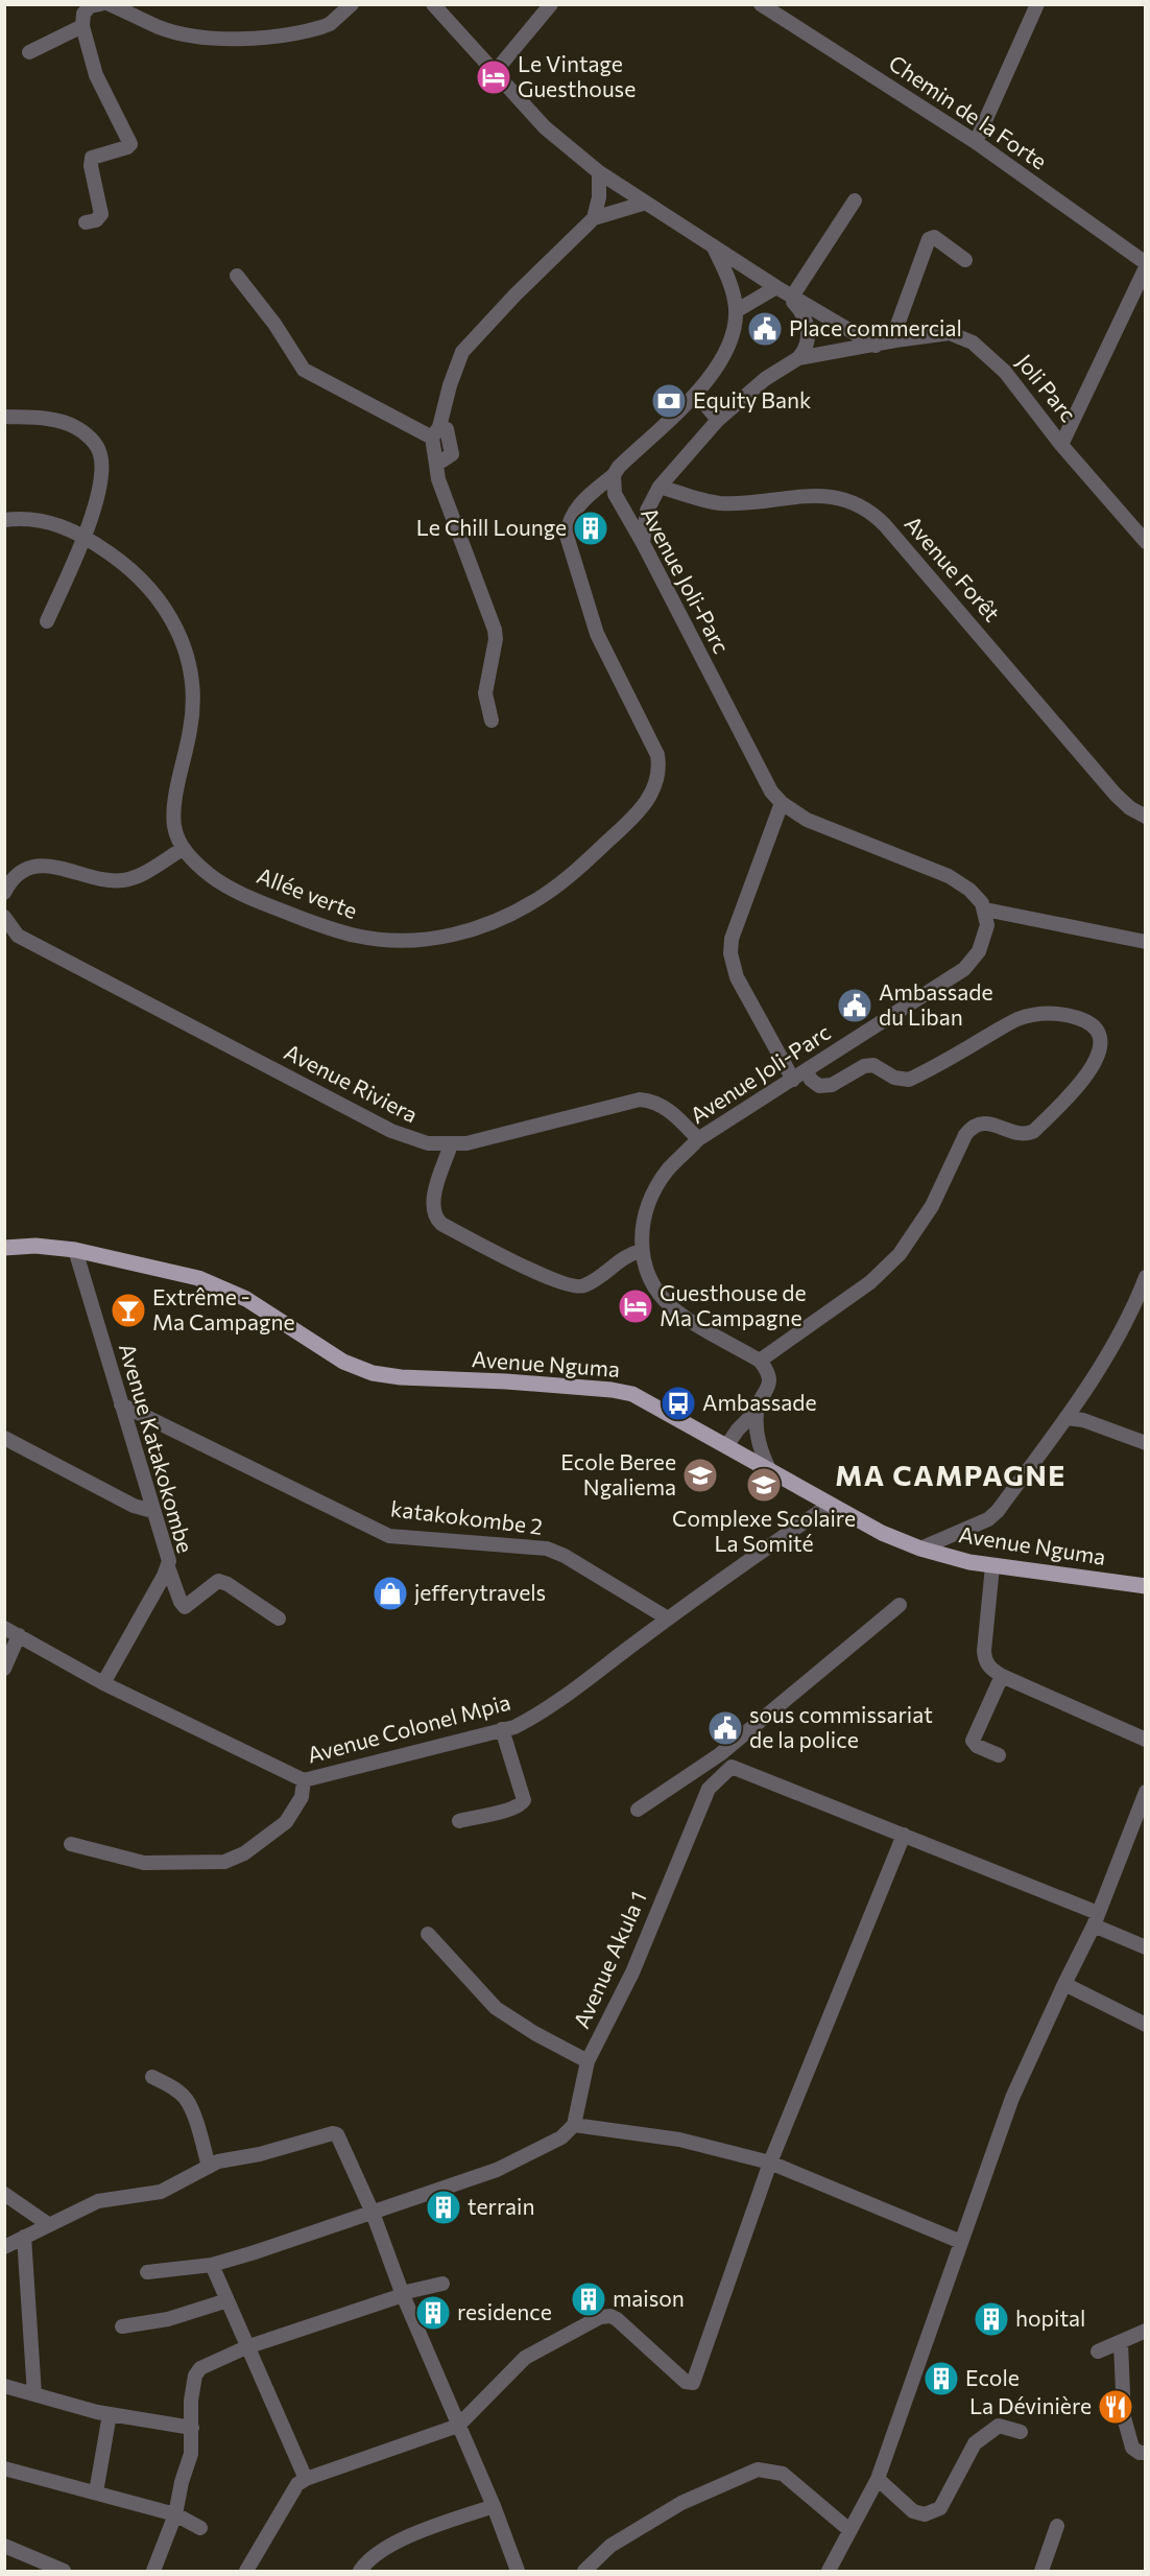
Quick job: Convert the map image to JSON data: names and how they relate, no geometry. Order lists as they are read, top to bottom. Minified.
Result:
{"streets":{"main road":["Avenue Nguma"],"street":["Chemin de la Forte","Joli Parc","Avenue Forêt","Avenue Joli-Parc","Allée verte","Avenue Riviera","Avenue Katakokombe","katakokombe 2","Avenue Colonel Mpia","Avenue Akula 1"]},"crossings":[["Avenue Joli-Parc","Allée verte"],["Avenue Joli-Parc","Avenue Riviera"],["Avenue Nguma","Avenue Katakokombe"],["Avenue Nguma","Avenue Colonel Mpia"],["Avenue Katakokombe","katakokombe 2"],["Avenue Katakokombe","Avenue Colonel Mpia"],["katakokombe 2","Avenue Colonel Mpia"]],"districts":["MA CAMPAGNE"],"places":{"hotel":["Le Vintage Guesthouse","Guesthouse de Ma Campagne"],"public building":["Place commercial","Ambassade du Liban","sous commissariat de la police"],"bank":["Equity Bank"],"building":["Le Chill Lounge","terrain","maison","residence","hopital","Ecole"],"bar":["Extrême - Ma Campagne"],"bus stop":["Ambassade"],"school or university":["Ecole Beree Ngaliema","Complexe Scolaire La Somité"],"shop":["jefferytravels"],"restaurant":["La Dévinière"]}}
